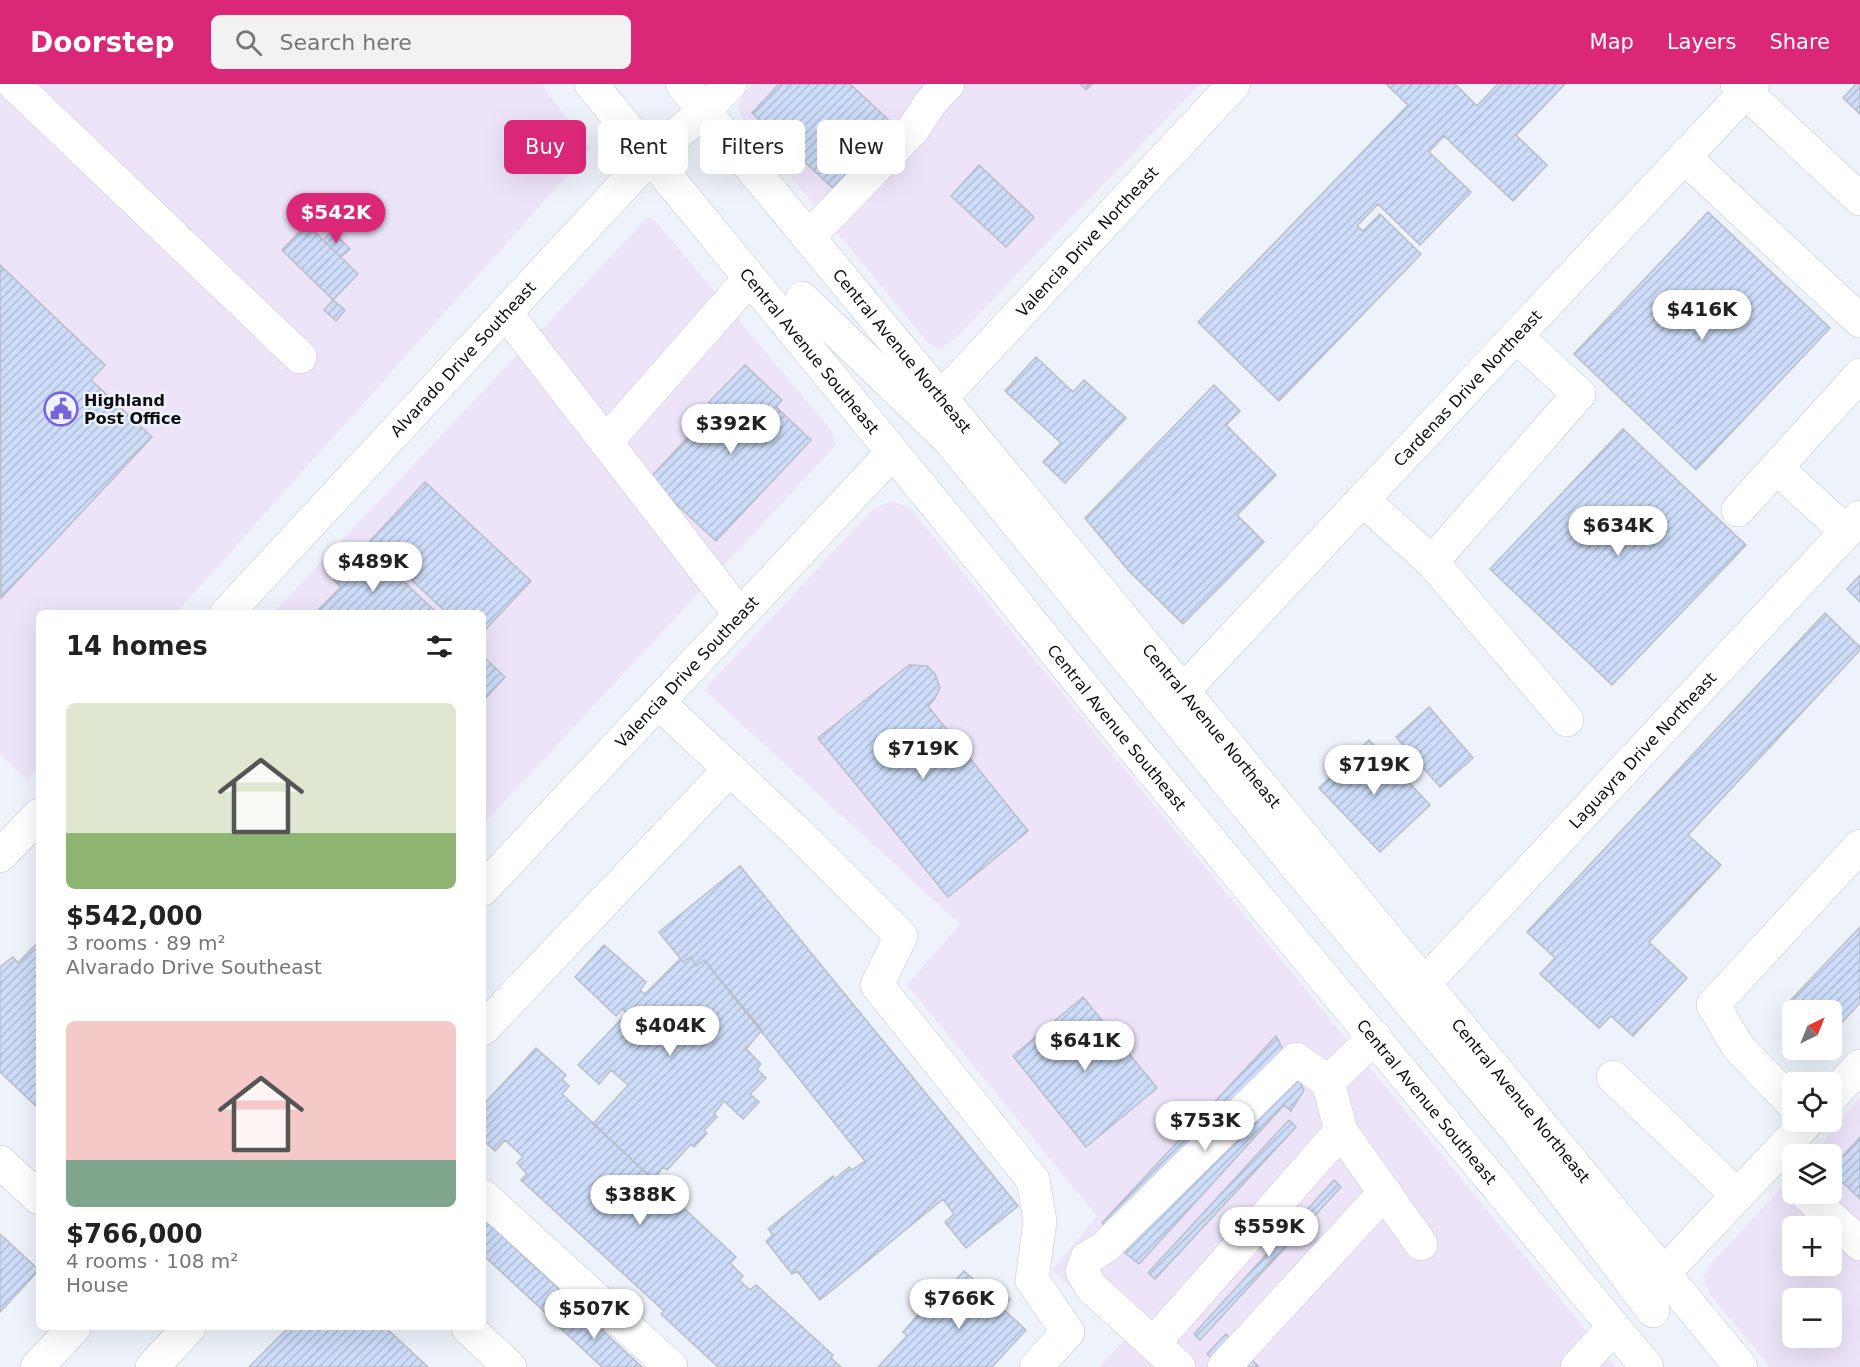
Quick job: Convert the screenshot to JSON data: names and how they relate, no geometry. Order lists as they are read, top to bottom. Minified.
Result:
{"streets":{"street":["Valencia Drive Northeast","Central Avenue Southeast","Central Avenue Northeast","Alvarado Drive Southeast","Cardenas Drive Northeast","Valencia Drive Southeast","Laguayra Drive Northeast"]},"crossings":[["Valencia Drive Northeast","Central Avenue Northeast"],["Central Avenue Southeast","Valencia Drive Southeast"],["Central Avenue Northeast","Alvarado Drive Southeast"],["Central Avenue Northeast","Cardenas Drive Northeast"],["Central Avenue Northeast","Laguayra Drive Northeast"]],"places":{"public building":["Highland Post Office"]},"north":"top right","page":{"header":"Doorstep","search":"Search here","nav":["Map","Layers","Share"],"chip":["Buy","Rent","Filters","New"],"price":["$542K","$416K","$392K","$634K","$489K","$719K","$719K","$404K","$641K","$753K","$388K","$559K","$766K","$507K"],"heading":"14 homes","list":[{"name":"$542,000","note":"3 rooms · 89 m² · Alvarado Drive Southeast"},{"name":"$766,000","note":"4 rooms · 108 m² · House"}],"map_buttons":["+","−"]}}
